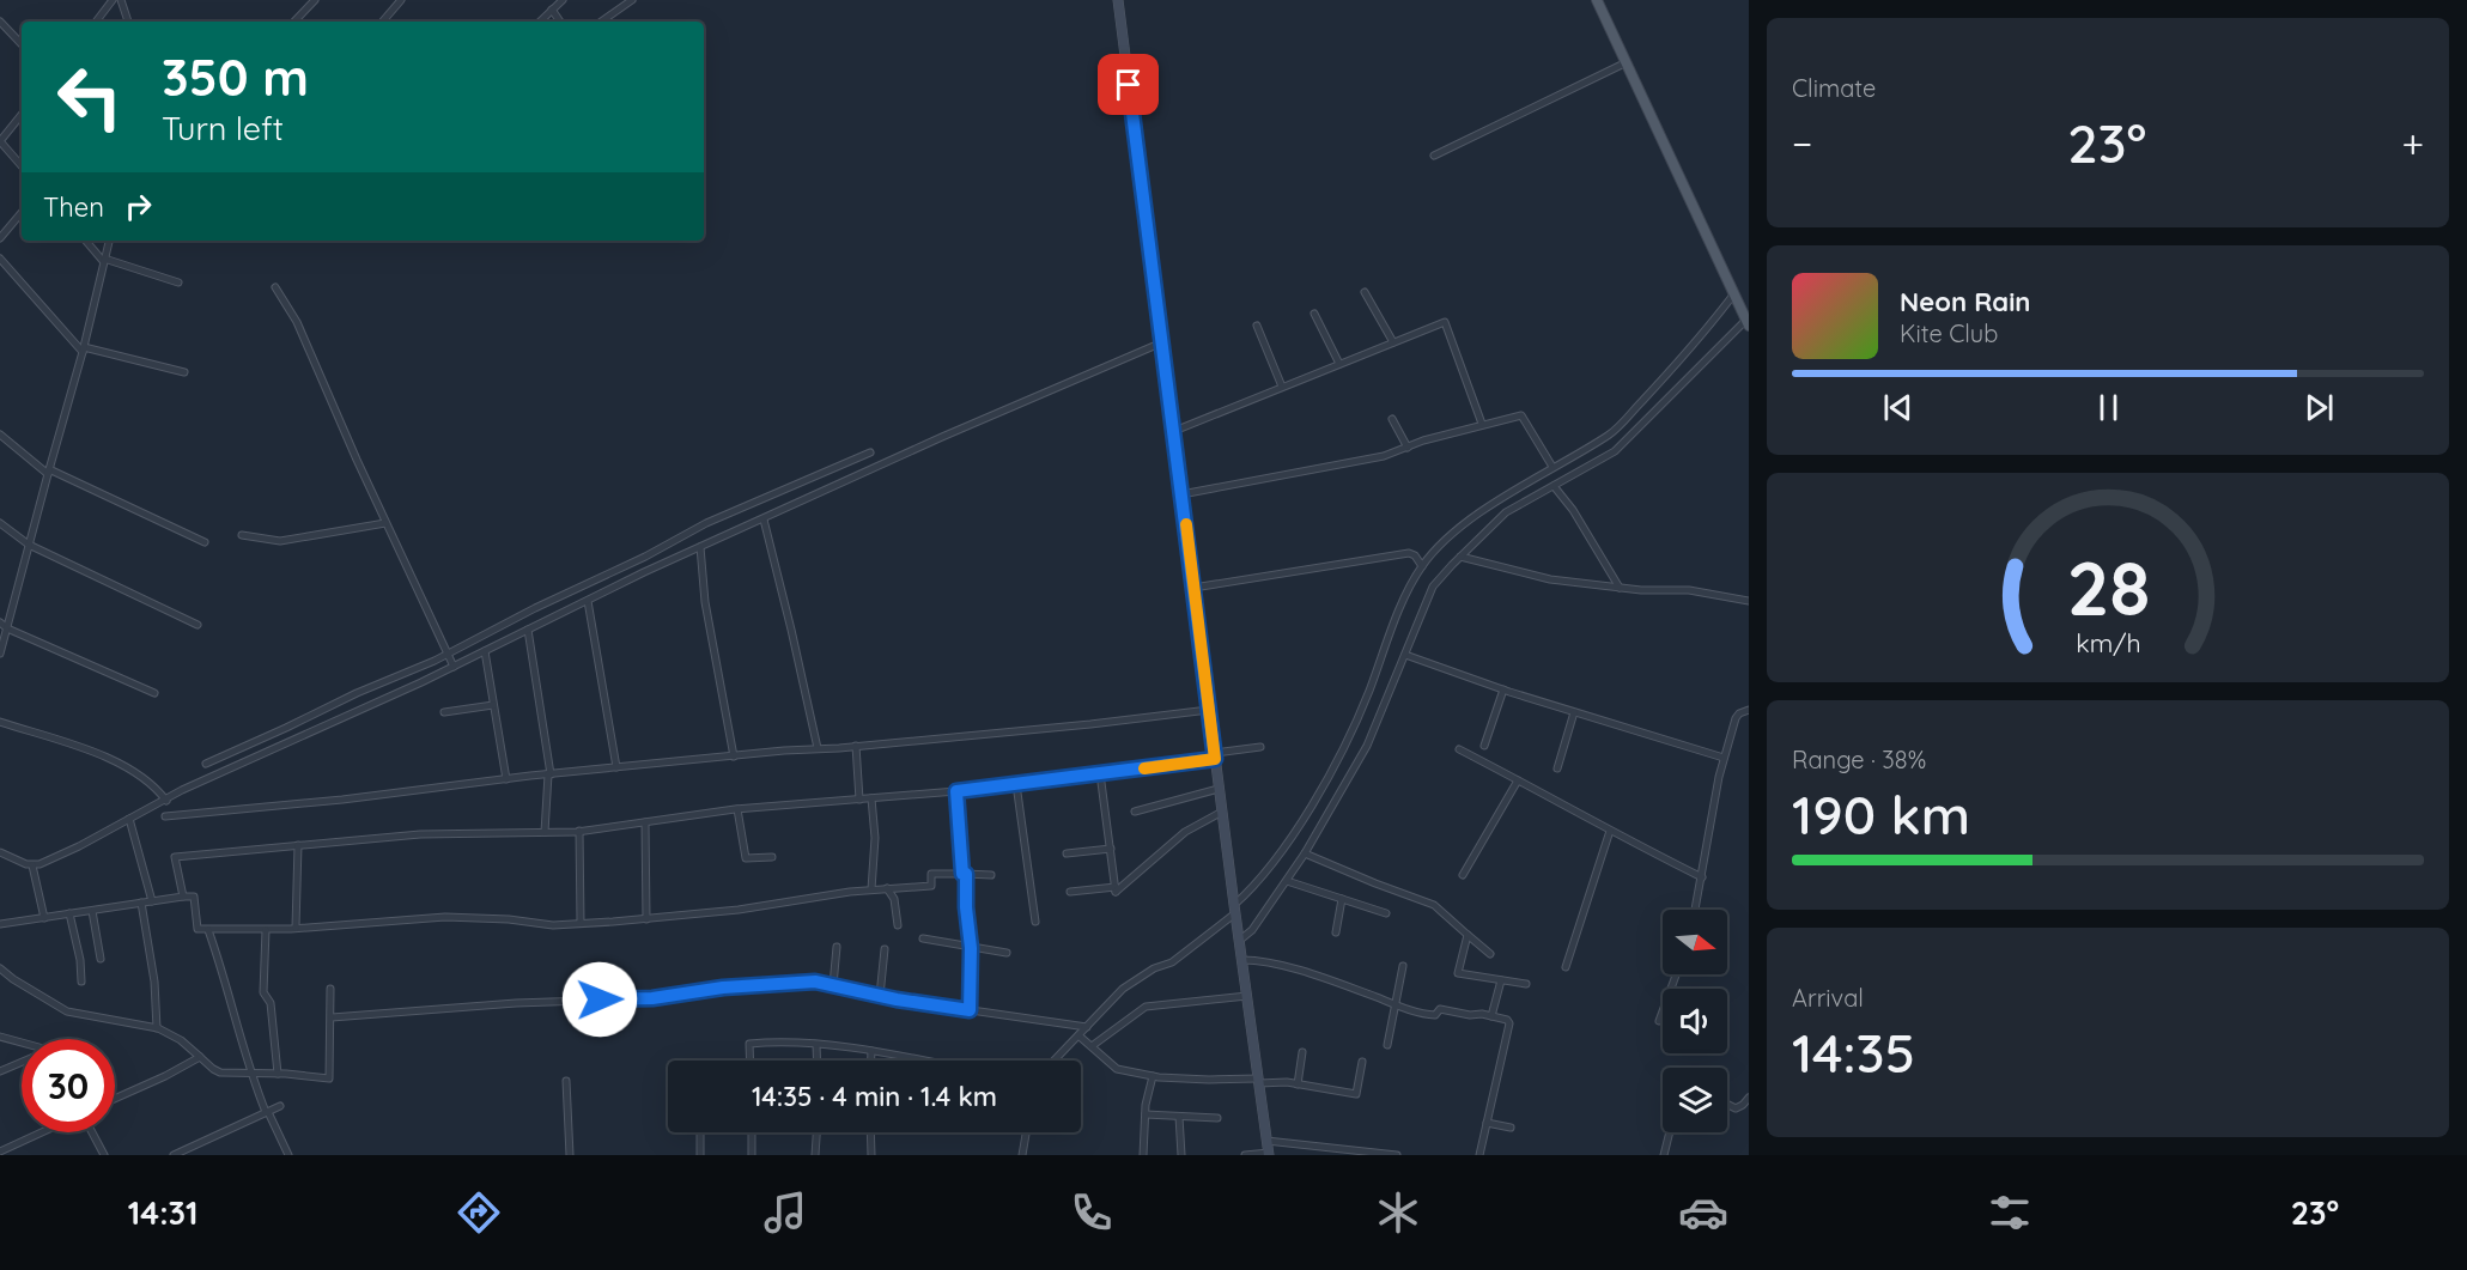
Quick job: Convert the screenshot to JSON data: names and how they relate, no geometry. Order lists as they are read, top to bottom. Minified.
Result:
{"north":"right","page":{"tile":["Climate",["Range · 38%","190 km"],["Arrival","14:35"]],"turn":["350 m","Turn left"],"heat":["−","23°","+"],"then":"Then","song":["Neon Rain","Kite Club"],"limit":"30","trip":"14:35 · 4 min · 1.4 km","tabs":["14:31","23°"],"gauge":["28","km/h"]}}
